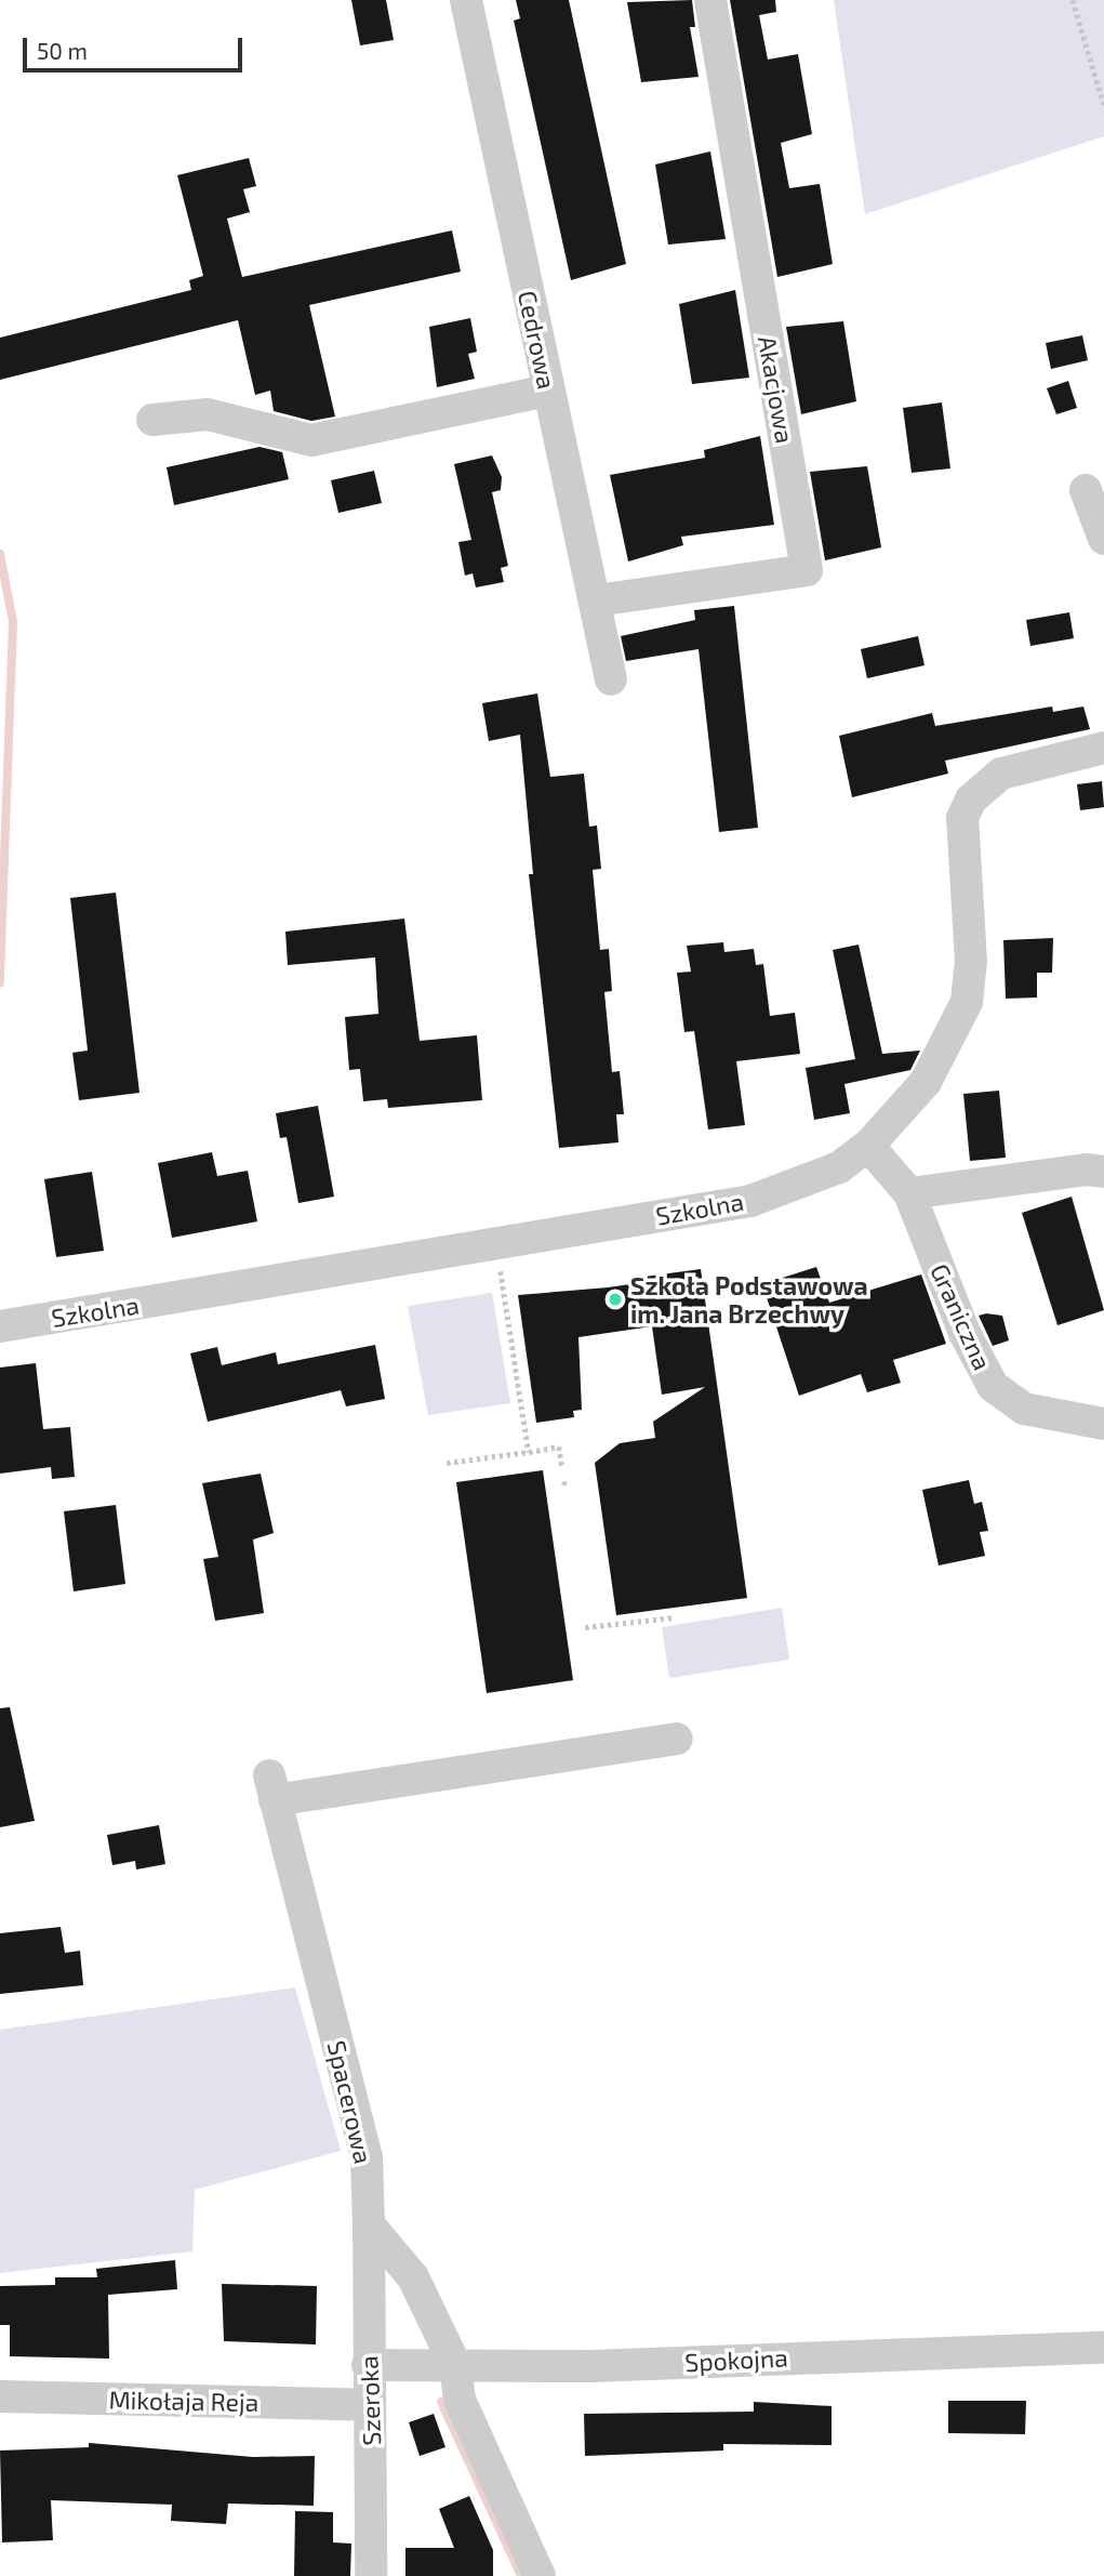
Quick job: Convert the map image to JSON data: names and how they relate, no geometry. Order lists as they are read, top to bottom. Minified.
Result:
{"streets":{"street":["Cedrowa","Akacjowa","Szkolna","Graniczna","Spacerowa","Spokojna","Mikołaja Reja","Szeroka"]},"crossings":[["Cedrowa","Akacjowa"],["Szkolna","Graniczna"],["Spacerowa","Szeroka"],["Spokojna","Szeroka"],["Mikołaja Reja","Szeroka"]],"places":["Szkoła Podstawowa im. Jana Brzechwy"],"scale_bar":"50 m"}
